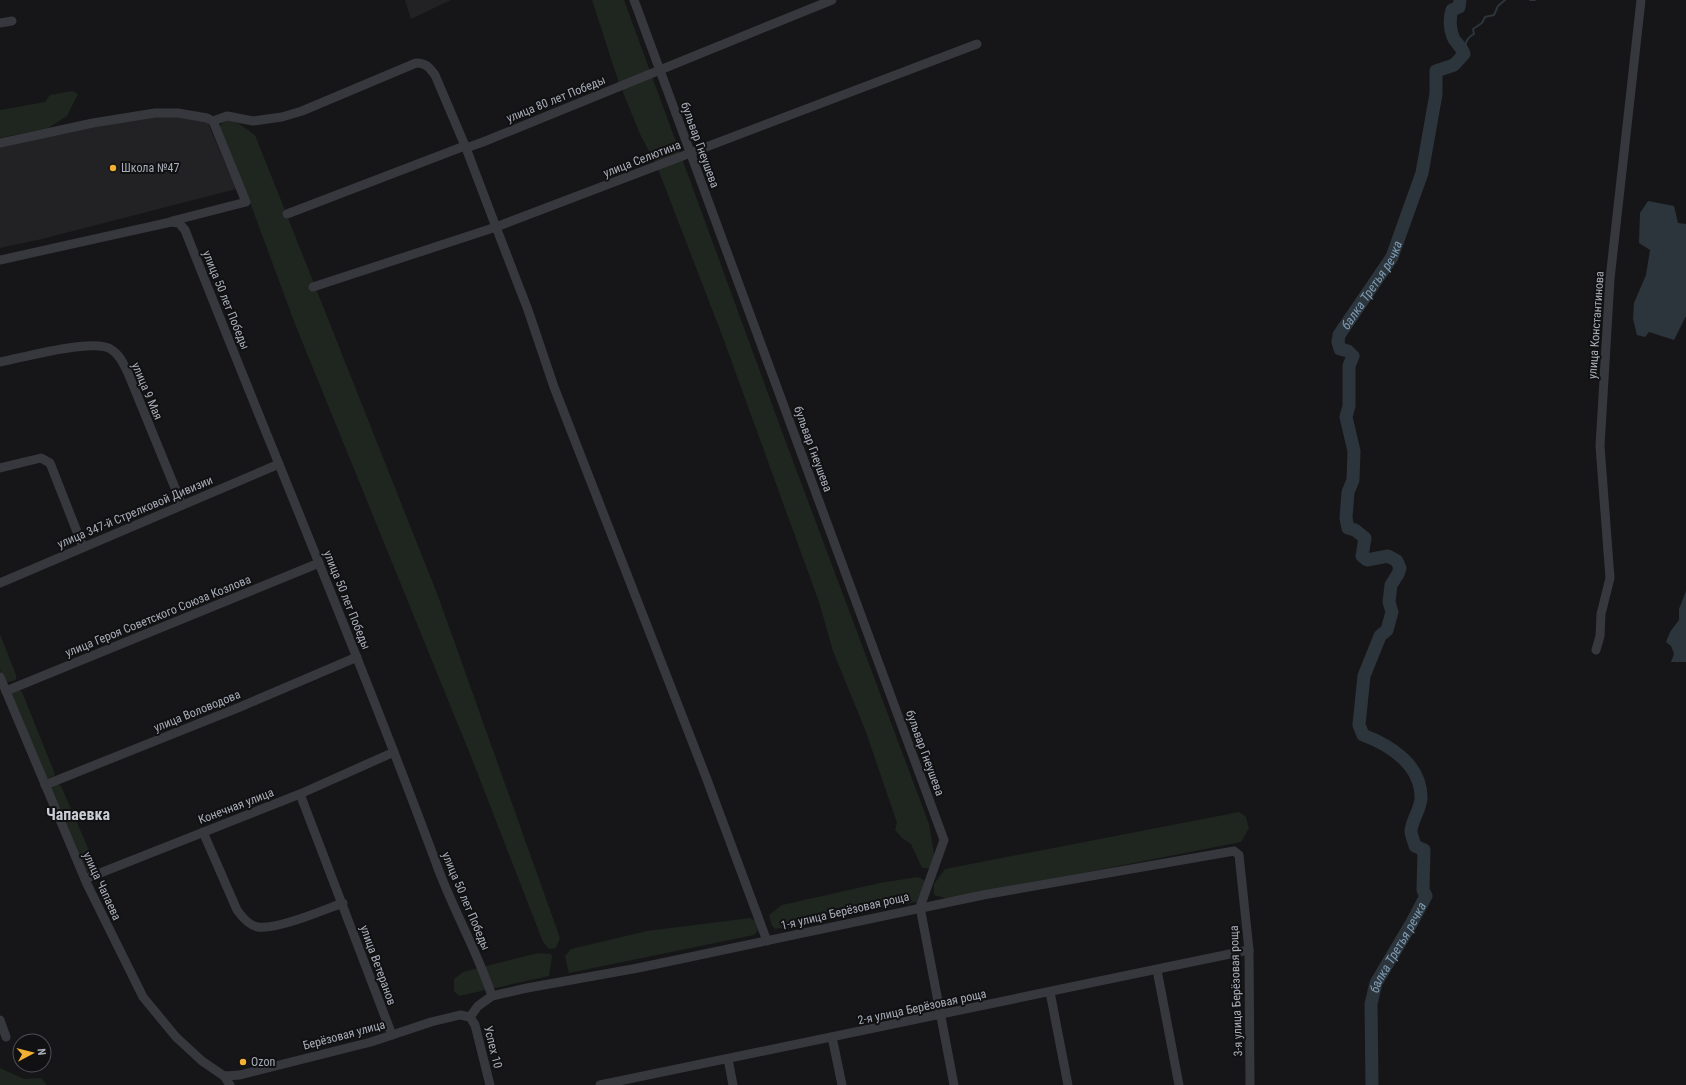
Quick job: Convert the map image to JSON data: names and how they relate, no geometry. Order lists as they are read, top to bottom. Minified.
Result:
{"streets":{"street":["улица 80 лет Победы","бульвар Гнеушева","улица Селютина","улица 50 лет Победы","улица Константинова","улица 9 Мая","улица 347-й Стрелковой Дивизии","улица Героя Советского Союза Козлова","улица Воловодова","Конечная улица","улица Чапаева","1-я улица Берёзовая роща","улица Ветеранов","3-я улица Берёзовая роща","2-я улица Берёзовая роща","Берёзовая улица","Успех 10"]},"crossings":[["улица 80 лет Победы","бульвар Гнеушева"],["бульвар Гнеушева","улица Селютина"],["бульвар Гнеушева","1-я улица Берёзовая роща"],["улица 50 лет Победы","улица 347-й Стрелковой Дивизии"],["улица 50 лет Победы","улица Героя Советского Союза Козлова"],["улица 50 лет Победы","улица Воловодова"],["улица 50 лет Победы","Конечная улица"],["улица 50 лет Победы","1-я улица Берёзовая роща"],["улица 9 Мая","улица 347-й Стрелковой Дивизии"],["улица Героя Советского Союза Козлова","улица Чапаева"],["улица Воловодова","улица Чапаева"],["Конечная улица","улица Чапаева"],["Конечная улица","улица Ветеранов"],["улица Чапаева","Берёзовая улица"],["1-я улица Берёзовая роща","3-я улица Берёзовая роща"],["1-я улица Берёзовая роща","Берёзовая улица"],["1-я улица Берёзовая роща","Успех 10"],["улица Ветеранов","Берёзовая улица"],["3-я улица Берёзовая роща","2-я улица Берёзовая роща"],["Берёзовая улица","Успех 10"]],"districts":["Чапаевка"],"water":["балка Третья речка"],"places":["Школа №47","Ozon"],"north":"right"}
